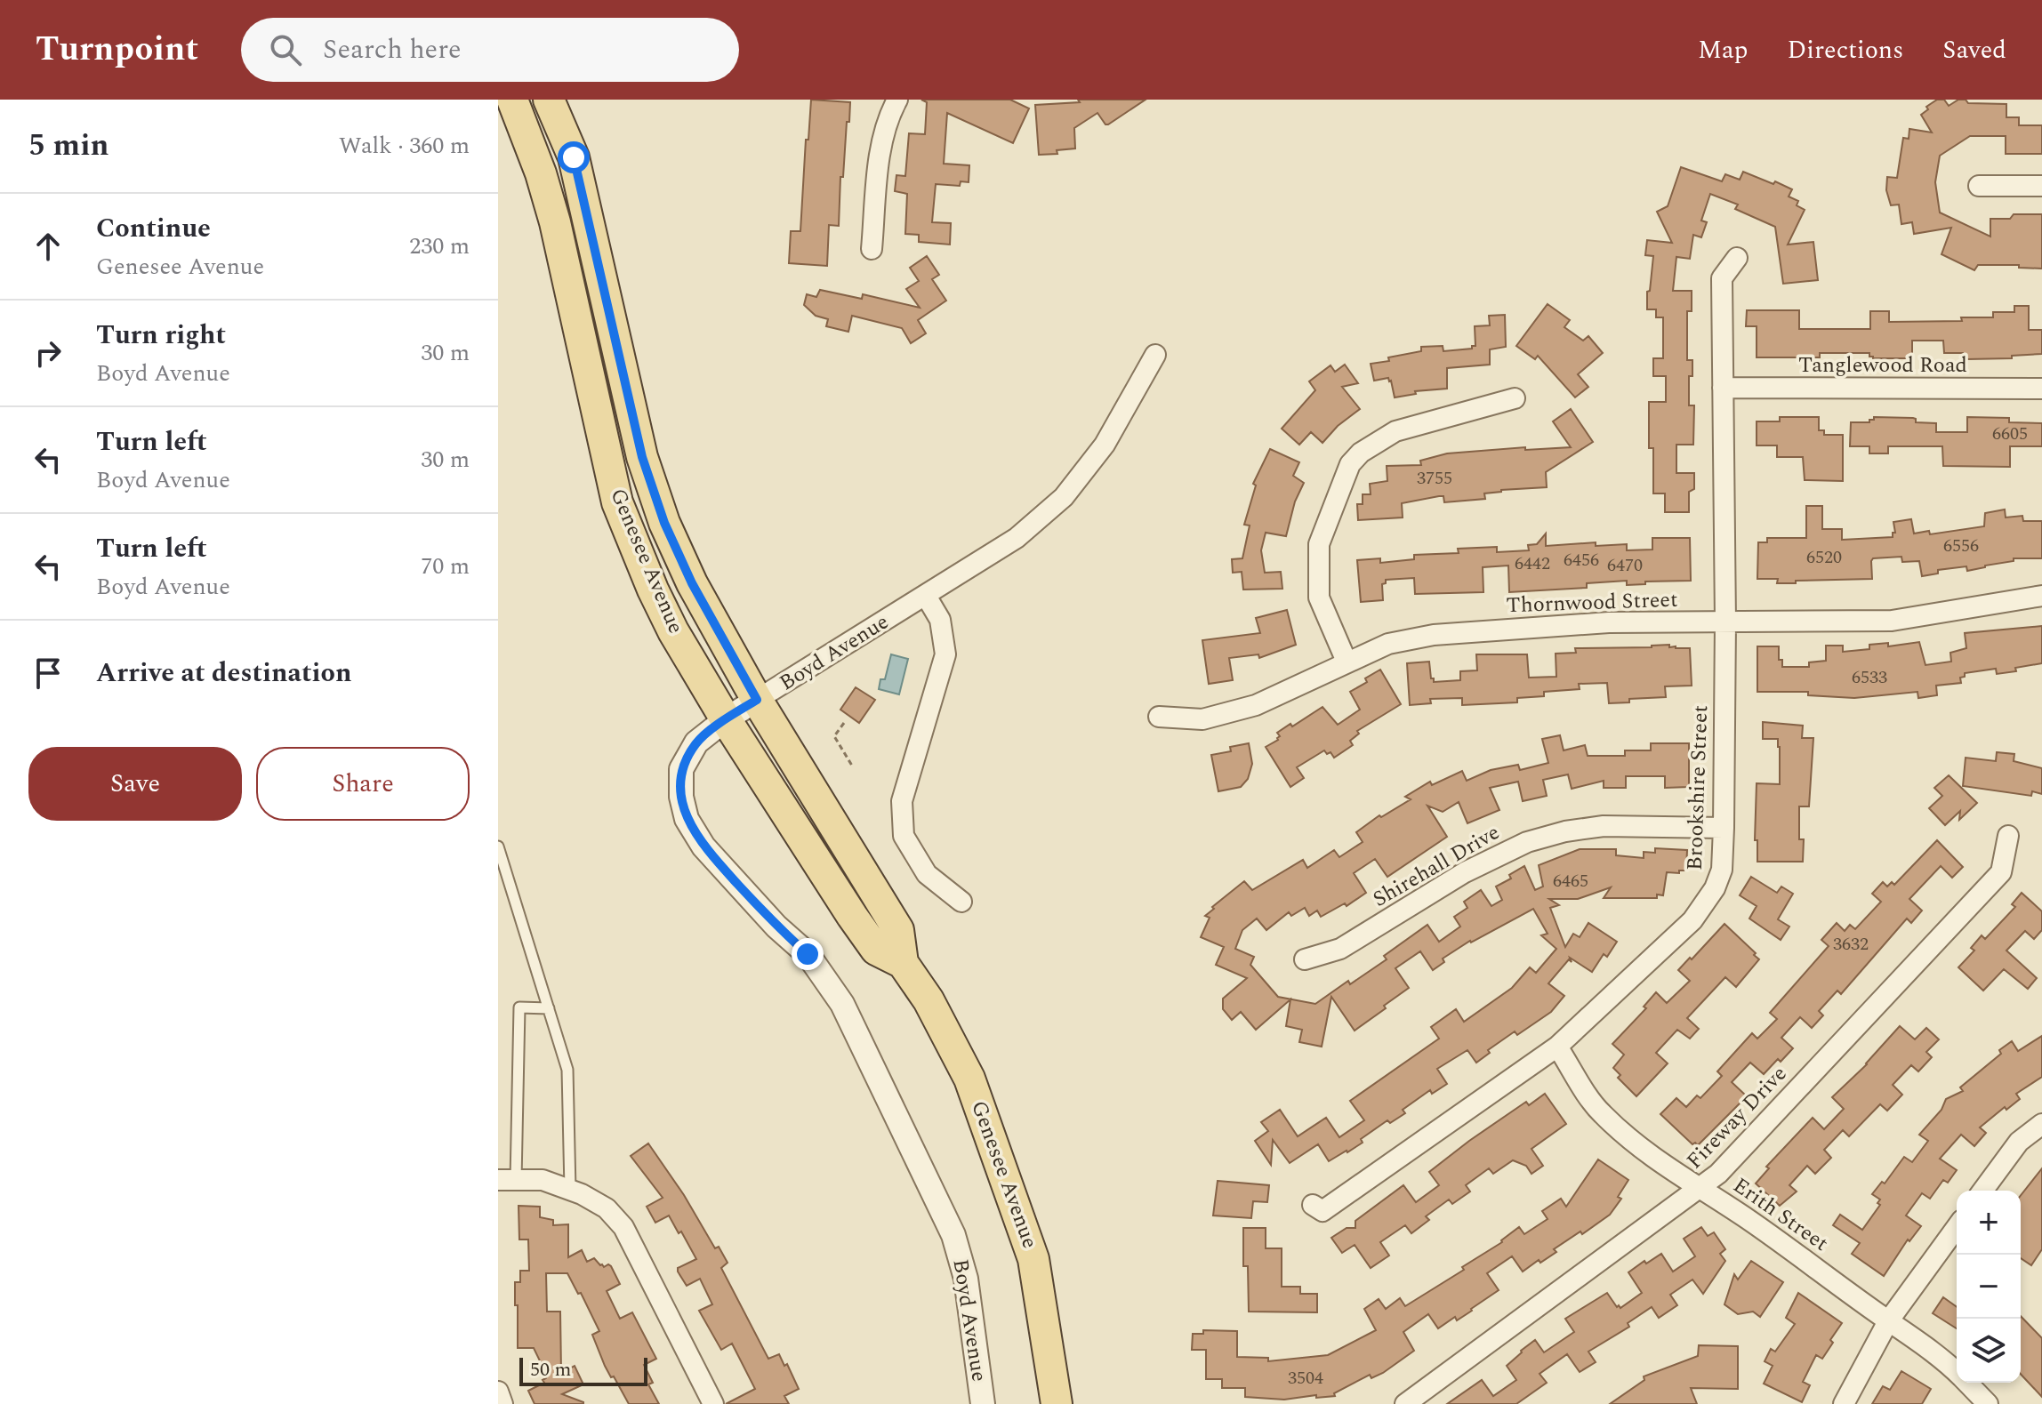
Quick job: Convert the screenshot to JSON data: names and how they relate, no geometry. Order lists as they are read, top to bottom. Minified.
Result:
{"streets":{"main road":["Genesee Avenue"],"street":["Tanglewood Road","Thornwood Street","Boyd Avenue","Brookshire Street","Shirehall Drive","Fireway Drive","Erith Street"]},"crossings":[["Tanglewood Road","Brookshire Street"],["Genesee Avenue","Boyd Avenue"],["Thornwood Street","Brookshire Street"],["Brookshire Street","Shirehall Drive"],["Brookshire Street","Erith Street"],["Fireway Drive","Erith Street"]],"house_numbers":["6605","3755","6556","6520","6456","6442","6470","6533","6465","3632","3504"],"scale_bar":"50 m","page":{"header":"Turnpoint","search":"Search here","nav":["Map","Directions","Saved"],"heading":["5 min","Walk · 360 m"],"list":[["Continue","Genesee Avenue","230 m"],["Turn right","Boyd Avenue","30 m"],["Turn left","Boyd Avenue","30 m"],["Turn left","Boyd Avenue","70 m"],"Arrive at destination"],"buttons":["Save","Share"],"map_buttons":["+","−"],"scale":"50 m"}}
